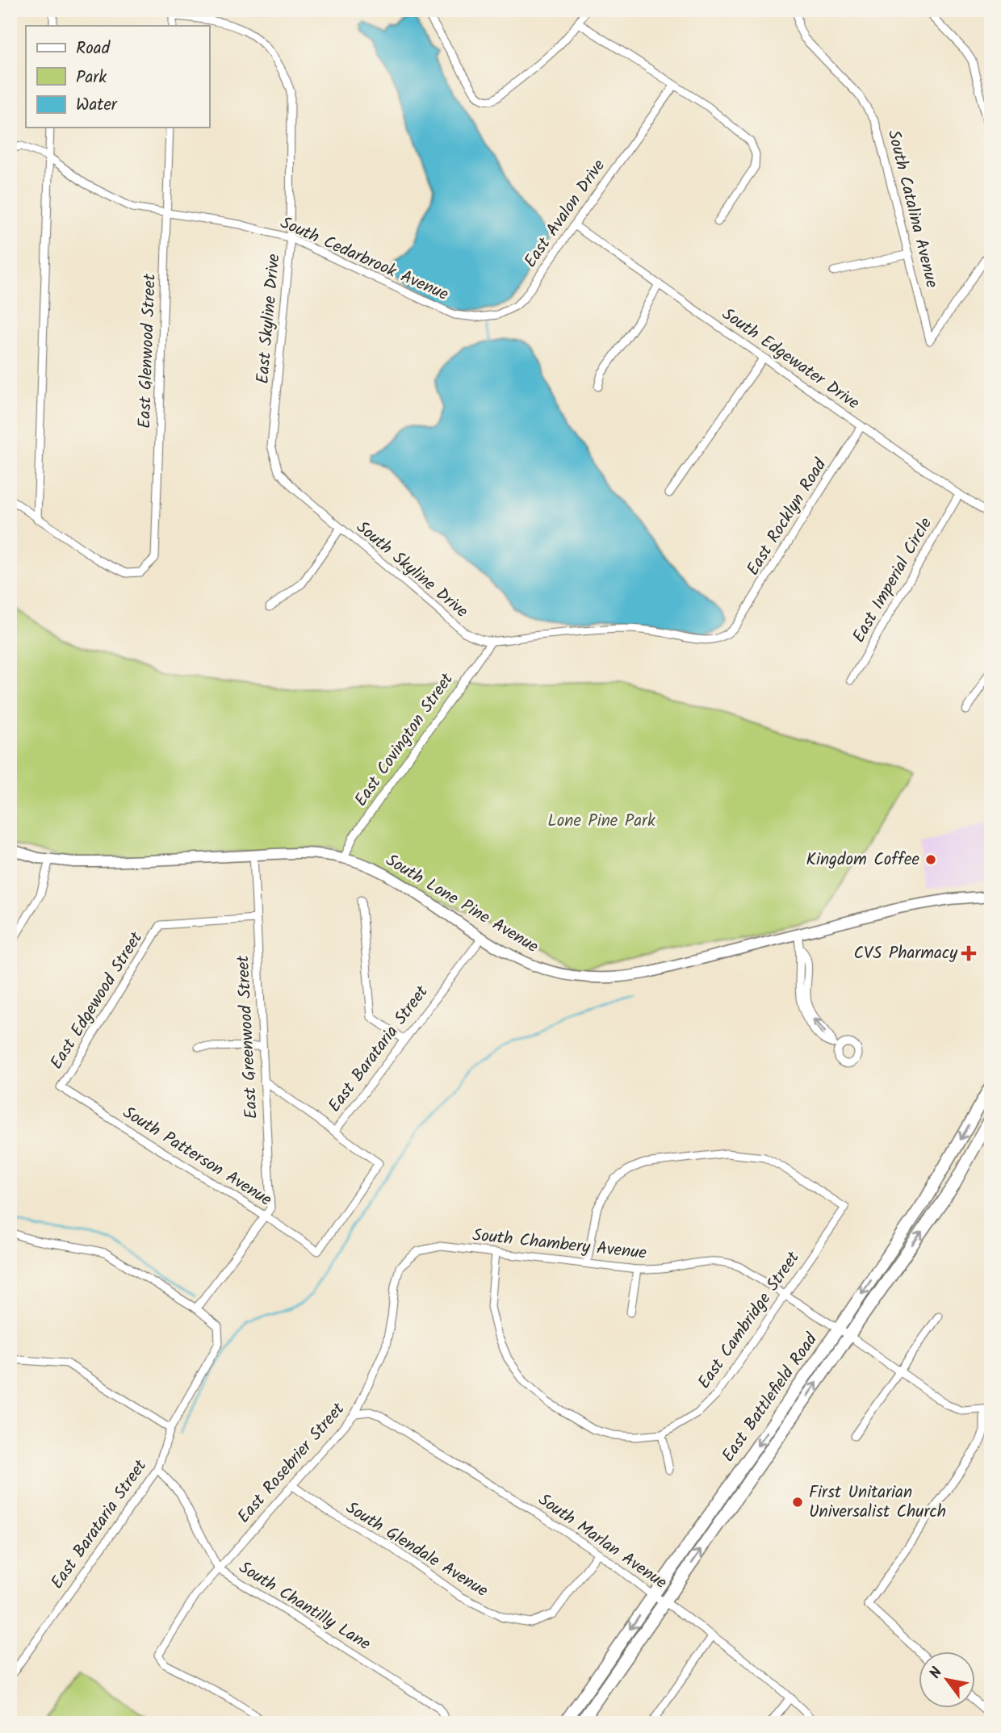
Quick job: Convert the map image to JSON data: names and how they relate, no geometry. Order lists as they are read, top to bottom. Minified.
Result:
{"streets":{"main road":["South Lone Pine Avenue","East Battlefield Road"],"street":["South Catalina Avenue","East Avalon Drive","South Cedarbrook Avenue","East Skyline Drive","East Glenwood Street","South Edgewater Drive","East Rocklyn Road","South Skyline Drive","East Imperial Circle","East Covington Street","East Edgewood Street","East Greenwood Street","East Barataria Street","South Patterson Avenue","South Chambery Avenue","East Cambridge Street","East Rosebrier Street","South Marlan Avenue","South Glendale Avenue","South Chantilly Lane"]},"crossings":[["East Avalon Drive","South Cedarbrook Avenue"],["East Avalon Drive","South Edgewater Drive"],["South Cedarbrook Avenue","East Skyline Drive"],["South Cedarbrook Avenue","East Glenwood Street"],["East Skyline Drive","South Skyline Drive"],["South Edgewater Drive","East Rocklyn Road"],["South Edgewater Drive","East Imperial Circle"],["East Rocklyn Road","South Skyline Drive"],["South Skyline Drive","East Covington Street"],["East Covington Street","South Lone Pine Avenue"],["South Lone Pine Avenue","East Greenwood Street"],["South Lone Pine Avenue","East Barataria Street"],["East Edgewood Street","East Greenwood Street"],["East Edgewood Street","South Patterson Avenue"],["East Greenwood Street","South Patterson Avenue"],["East Barataria Street","South Patterson Avenue"],["East Barataria Street","South Chantilly Lane"],["South Chambery Avenue","East Cambridge Street"],["South Chambery Avenue","East Battlefield Road"],["South Chambery Avenue","East Rosebrier Street"],["East Battlefield Road","South Marlan Avenue"],["East Rosebrier Street","South Marlan Avenue"],["East Rosebrier Street","South Glendale Avenue"],["East Rosebrier Street","South Chantilly Lane"],["South Marlan Avenue","South Glendale Avenue"]],"parks":["Lone Pine Park"],"places":{"other":["Kingdom Coffee","First Unitarian Universalist Church"],"health":["CVS Pharmacy"]},"legend":["Road","Park","Water"],"north":"top left"}
